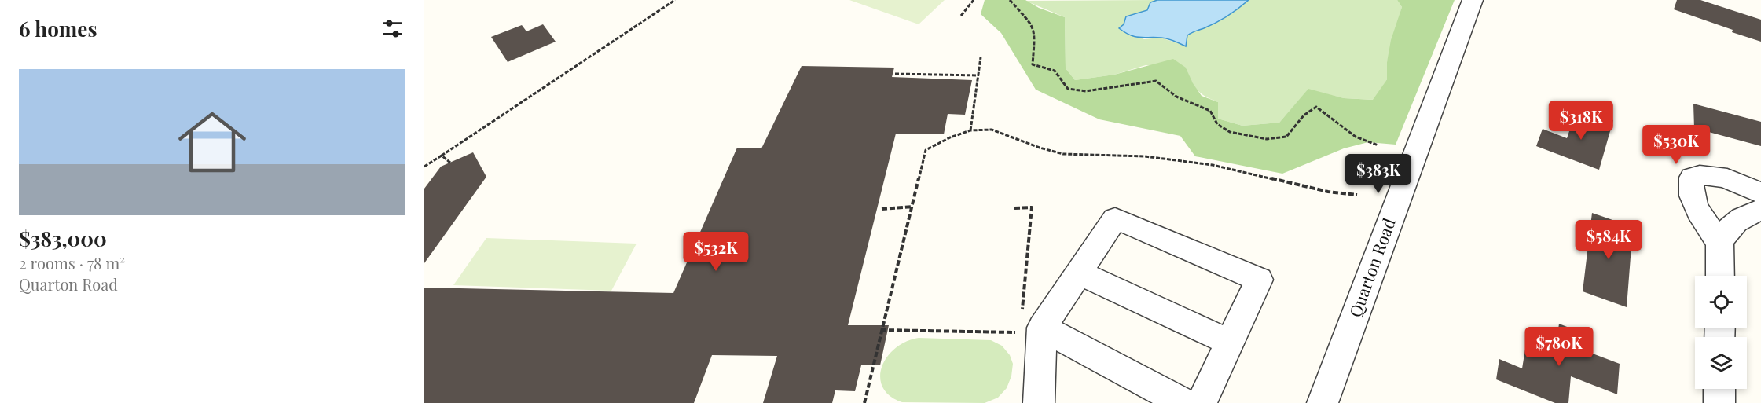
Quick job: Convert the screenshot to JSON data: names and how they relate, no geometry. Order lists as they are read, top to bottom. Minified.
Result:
{"streets":{"street":["Quarton Road"]},"page":{"heading":"6 homes","list":[{"name":"$383,000","note":"2 rooms · 78 m² · Quarton Road"}],"price":["$318K","$530K","$383K","$584K","$532K","$780K"]}}
